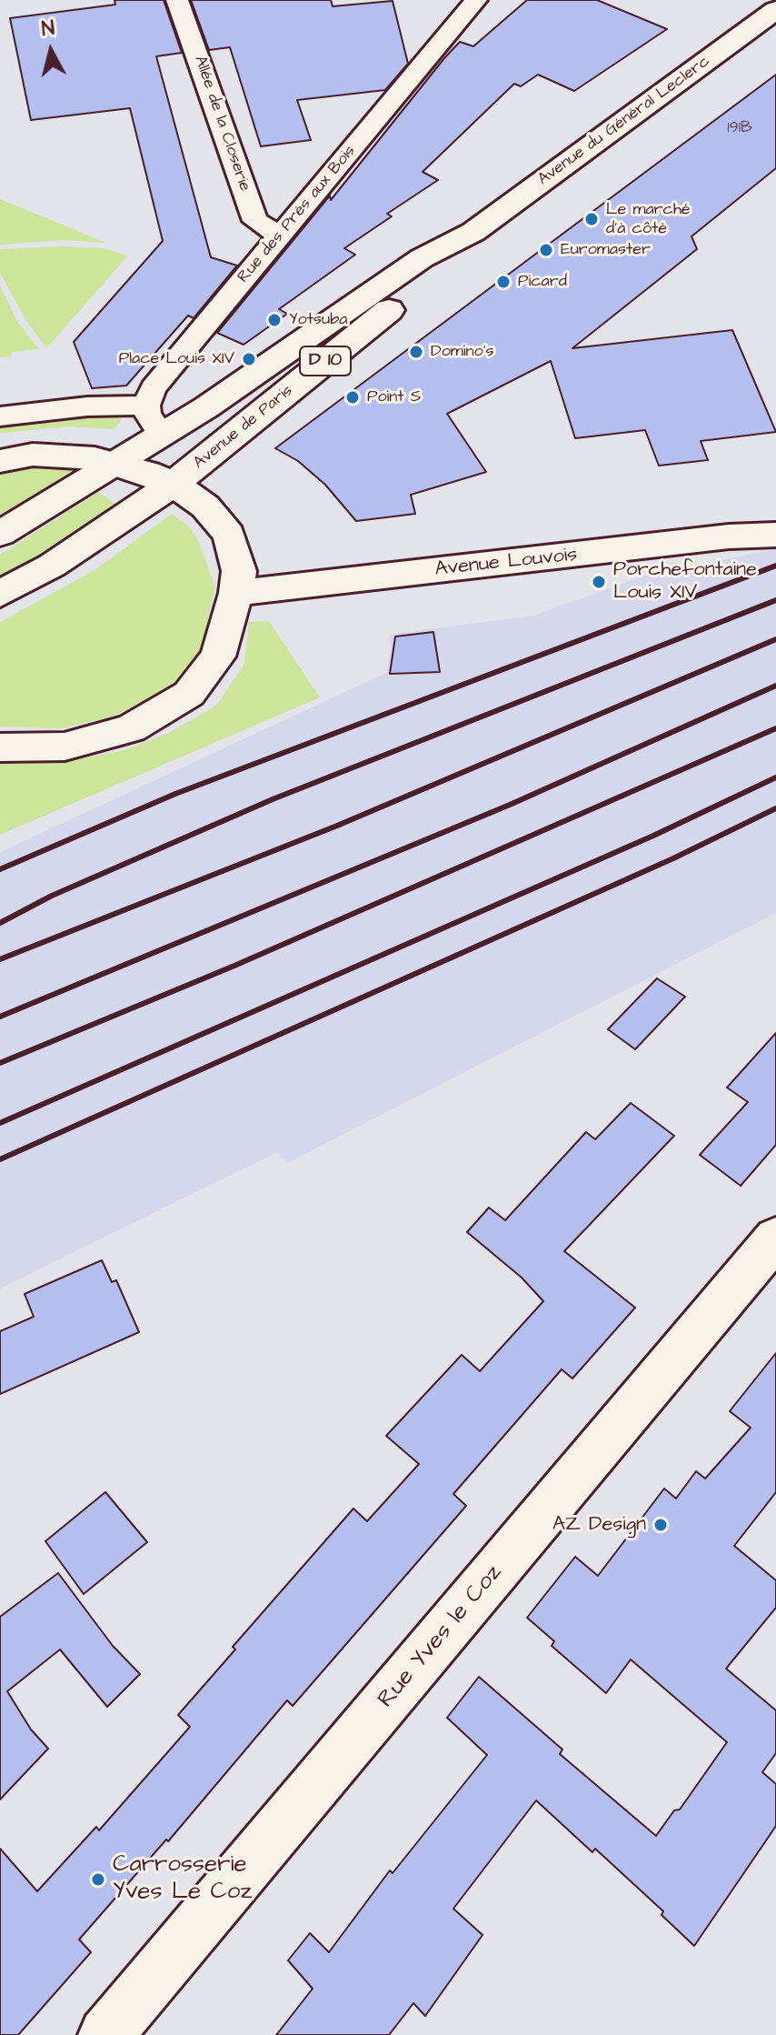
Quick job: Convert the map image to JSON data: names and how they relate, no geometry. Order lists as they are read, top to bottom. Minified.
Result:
{"streets":{"main road":["Avenue du Général Leclerc","D 10","Avenue de Paris","Avenue Louvois","Rue Yves le Coz"],"street":["Allée de la Closerie","Rue des Prés aux Bois"]},"crossings":[["Avenue du Général Leclerc","Avenue de Paris"],["Allée de la Closerie","Rue des Prés aux Bois"]],"places":["Le marché d'à côté","Euromaster","Picard","Yotsuba","Domino's","Place Louis XIV","Point S","Porchefontaine Louis XIV","AZ Design","Carrosserie Yves Le Coz"],"house_numbers":["191B"],"north":"top"}
